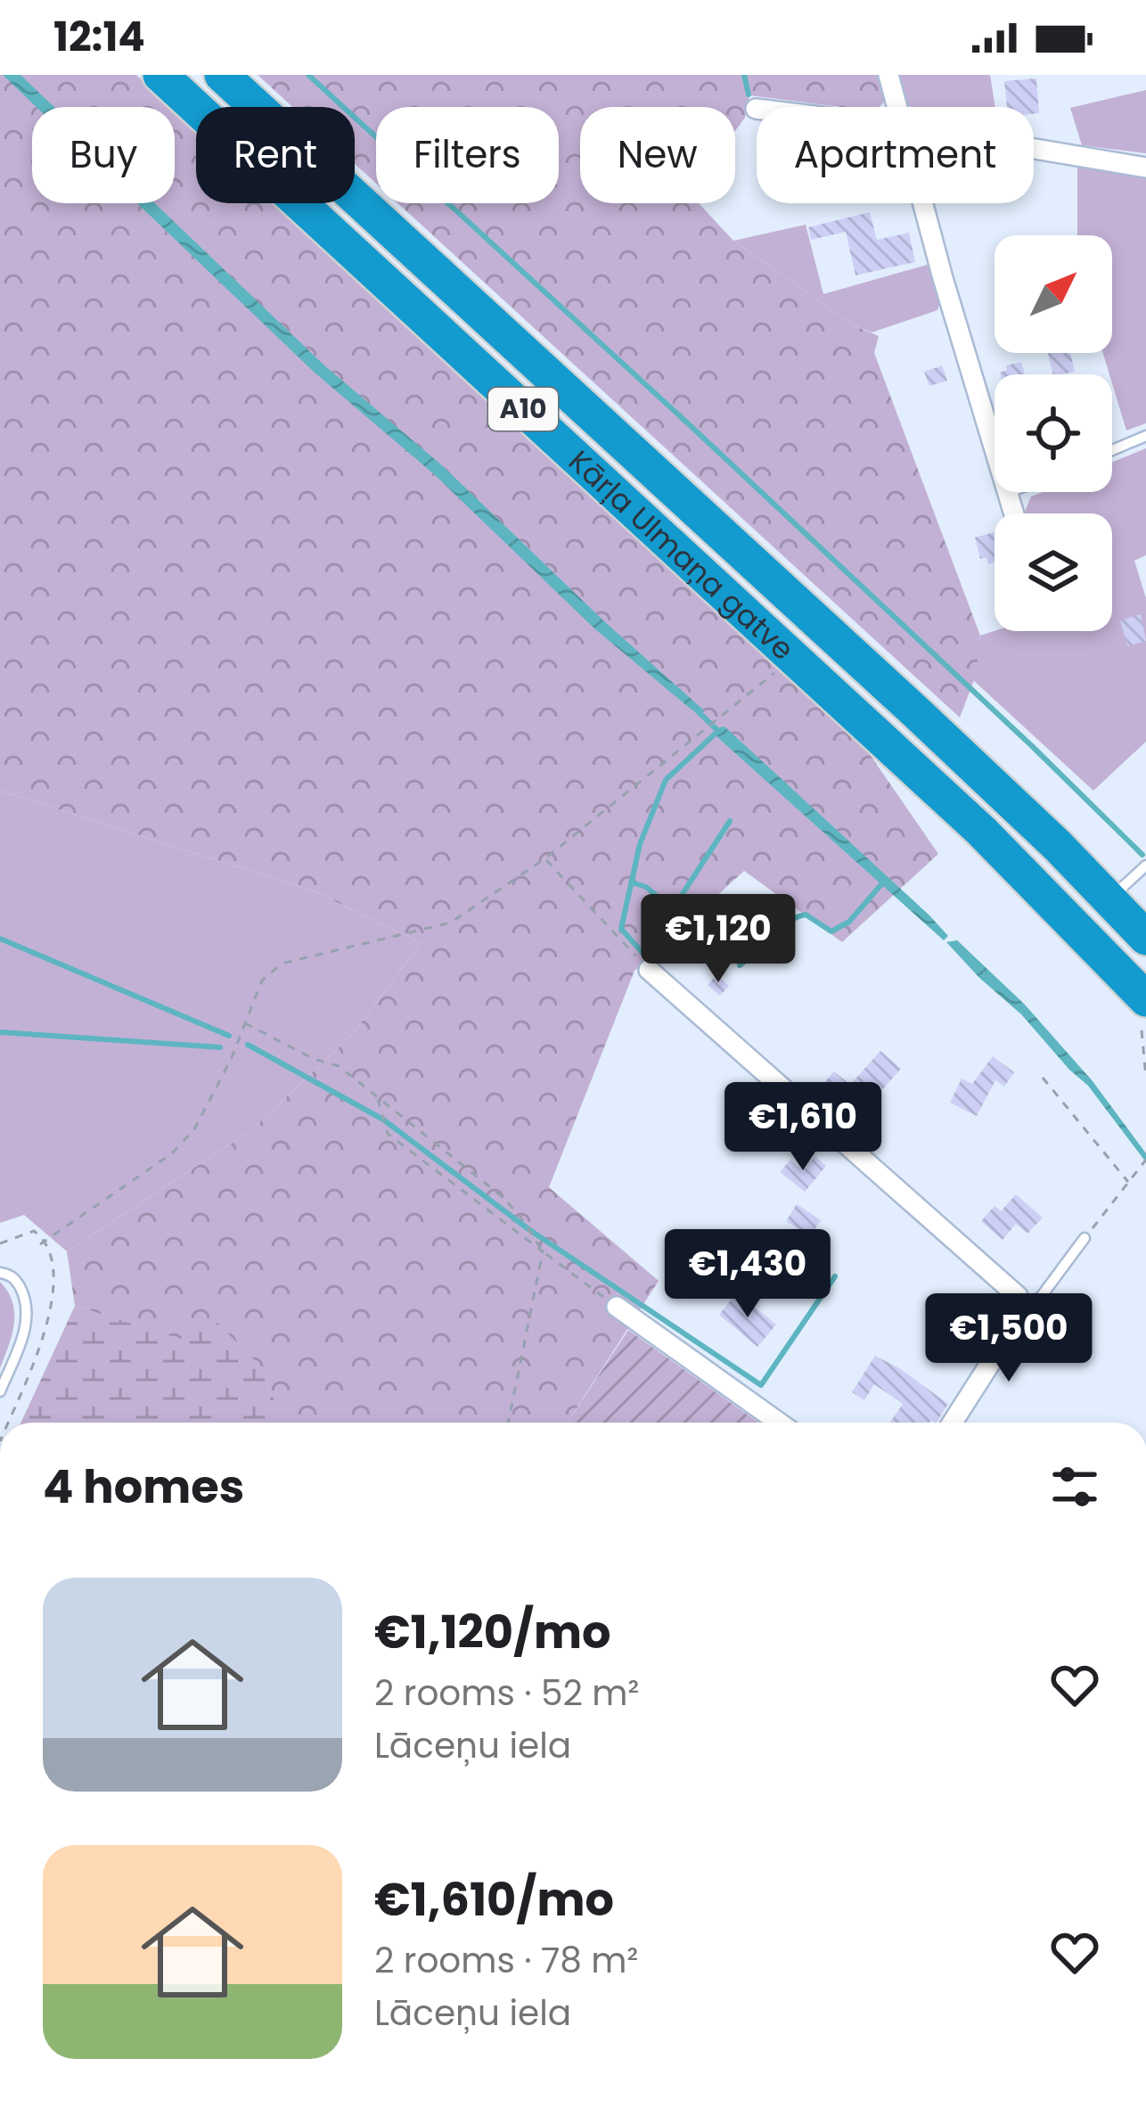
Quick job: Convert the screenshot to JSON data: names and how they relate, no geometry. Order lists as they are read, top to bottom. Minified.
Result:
{"streets":{"highway":["A10","Kārļa Ulmaņa gatve"]},"north":"top right","page":{"status":"12:14","chip":["Buy","Rent","Filters","New","Apartment"],"price":["€1,120","€1,610","€1,430","€1,500"],"heading":"4 homes","list":[{"name":"€1,120/mo","note":"2 rooms · 52 m² · Lāceņu iela"},{"name":"€1,610/mo","note":"2 rooms · 78 m² · Lāceņu iela"}]}}
